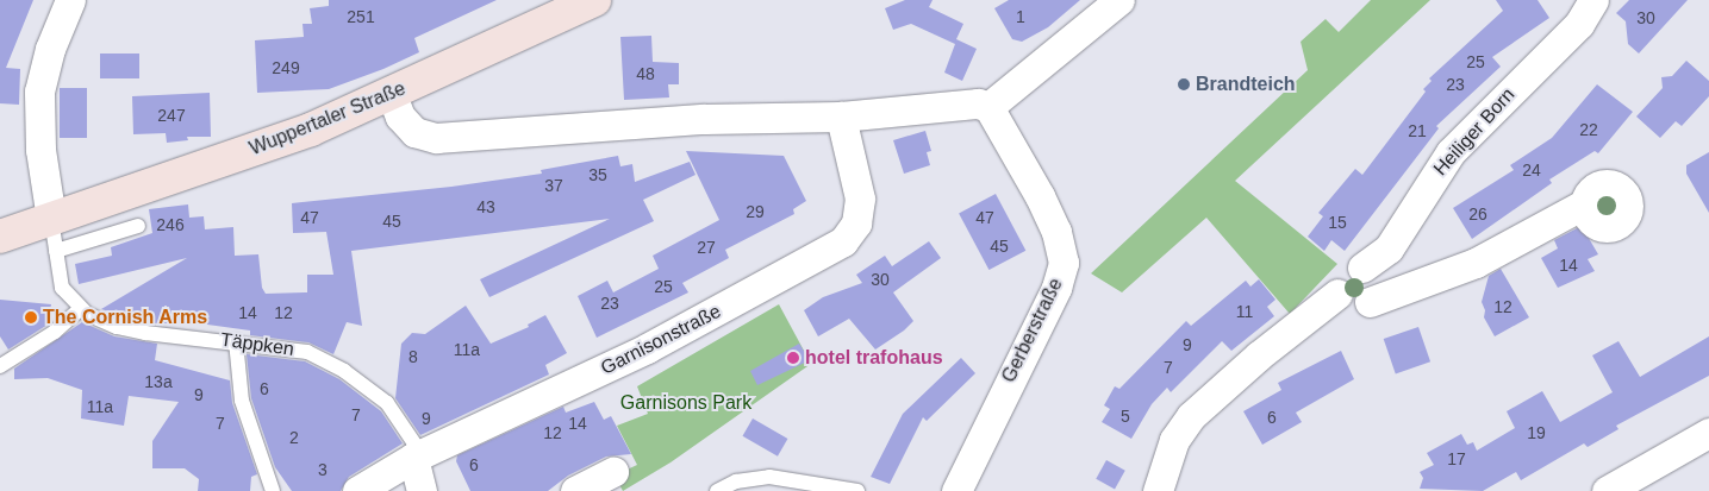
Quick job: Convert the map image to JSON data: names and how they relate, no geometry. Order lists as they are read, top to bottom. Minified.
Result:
{"streets":{"main road":["Wuppertaler Straße"],"street":["Heiliger Born","Gerberstraße","Garnisonstraße","Täppken"]},"crossings":[["Wuppertaler Straße","Täppken"],["Garnisonstraße","Täppken"]],"parks":["Garnisons Park"],"places":["Brandteich","The Cornish Arms","hotel trafohaus"],"house_numbers":["251","1","30","25","249","48","23","247","22","21","24","35","37","43","29","26","47","47","45","15","246","45","27","14","30","25","23","12","11","14","12","9","11a","8","7","13a","6","9","11a","7","5","6","9","7","14","12","19","2","17","6","3"]}
